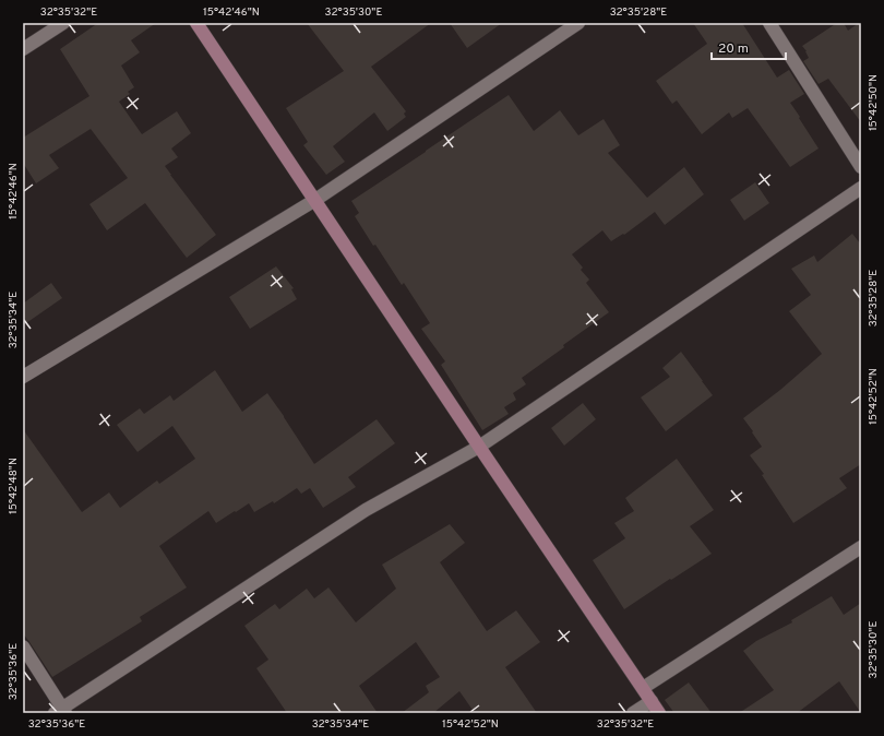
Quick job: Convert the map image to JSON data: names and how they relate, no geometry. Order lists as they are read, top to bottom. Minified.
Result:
{"scale_bar":"20 m","coordinates":["32°35'32\"E","15°42'46\"N","32°35'30\"E","32°35'28\"E","15°42'50\"N","32°35'34\"E","15°42'52\"N","15°42'48\"N","32°35'36\"E"]}
